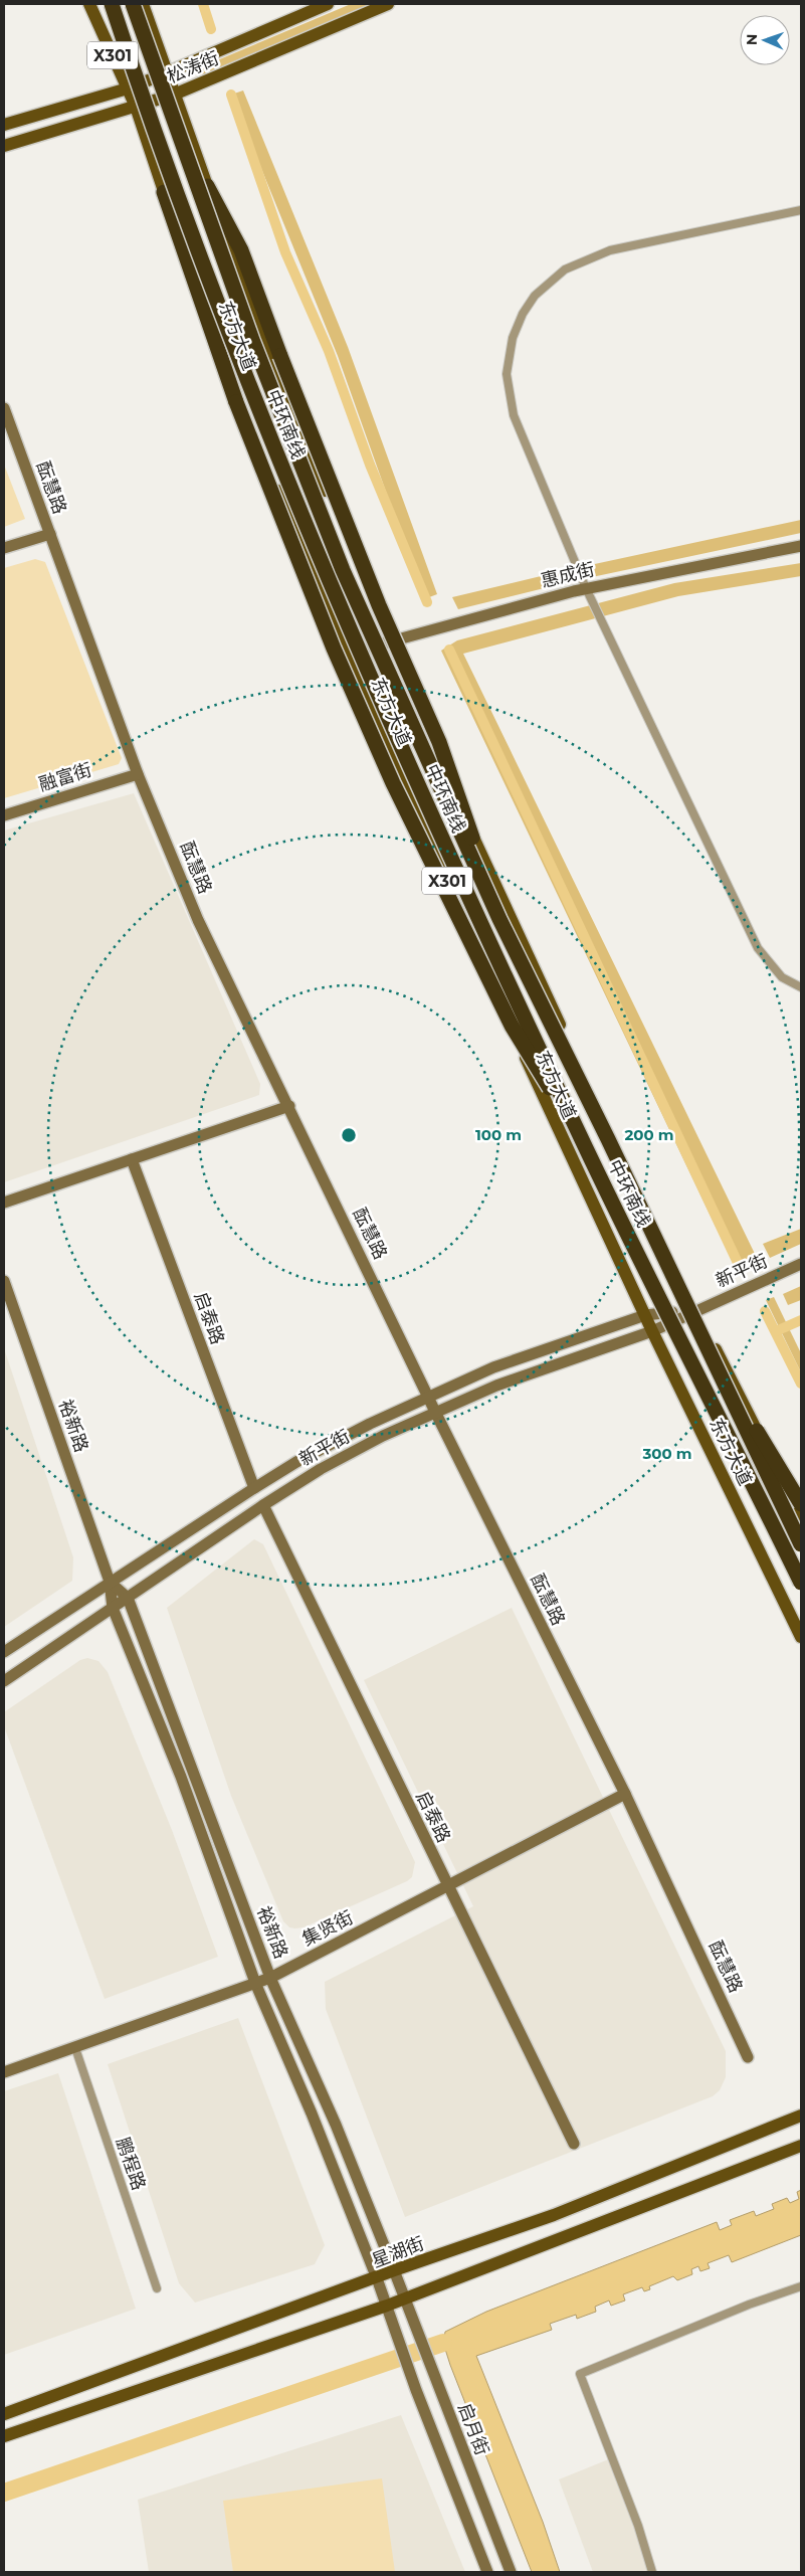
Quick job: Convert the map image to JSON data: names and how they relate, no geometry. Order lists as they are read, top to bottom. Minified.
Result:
{"streets":{"highway":["中环南线"],"main road":["X301","松涛街","东方大道","星湖街"],"street":["酝慧路","惠成街","融富街","新平街","启泰路","裕新路","集贤街","鹏程路","启月街"]},"crossings":[["松涛街","东方大道"],["东方大道","惠成街"],["东方大道","新平街"],["酝慧路","融富街"],["酝慧路","新平街"],["酝慧路","集贤街"],["新平街","启泰路"],["新平街","裕新路"],["启泰路","集贤街"],["裕新路","集贤街"],["裕新路","星湖街"],["裕新路","启月街"],["集贤街","鹏程路"]],"north":"left","rings":["100 m","200 m","300 m"]}
